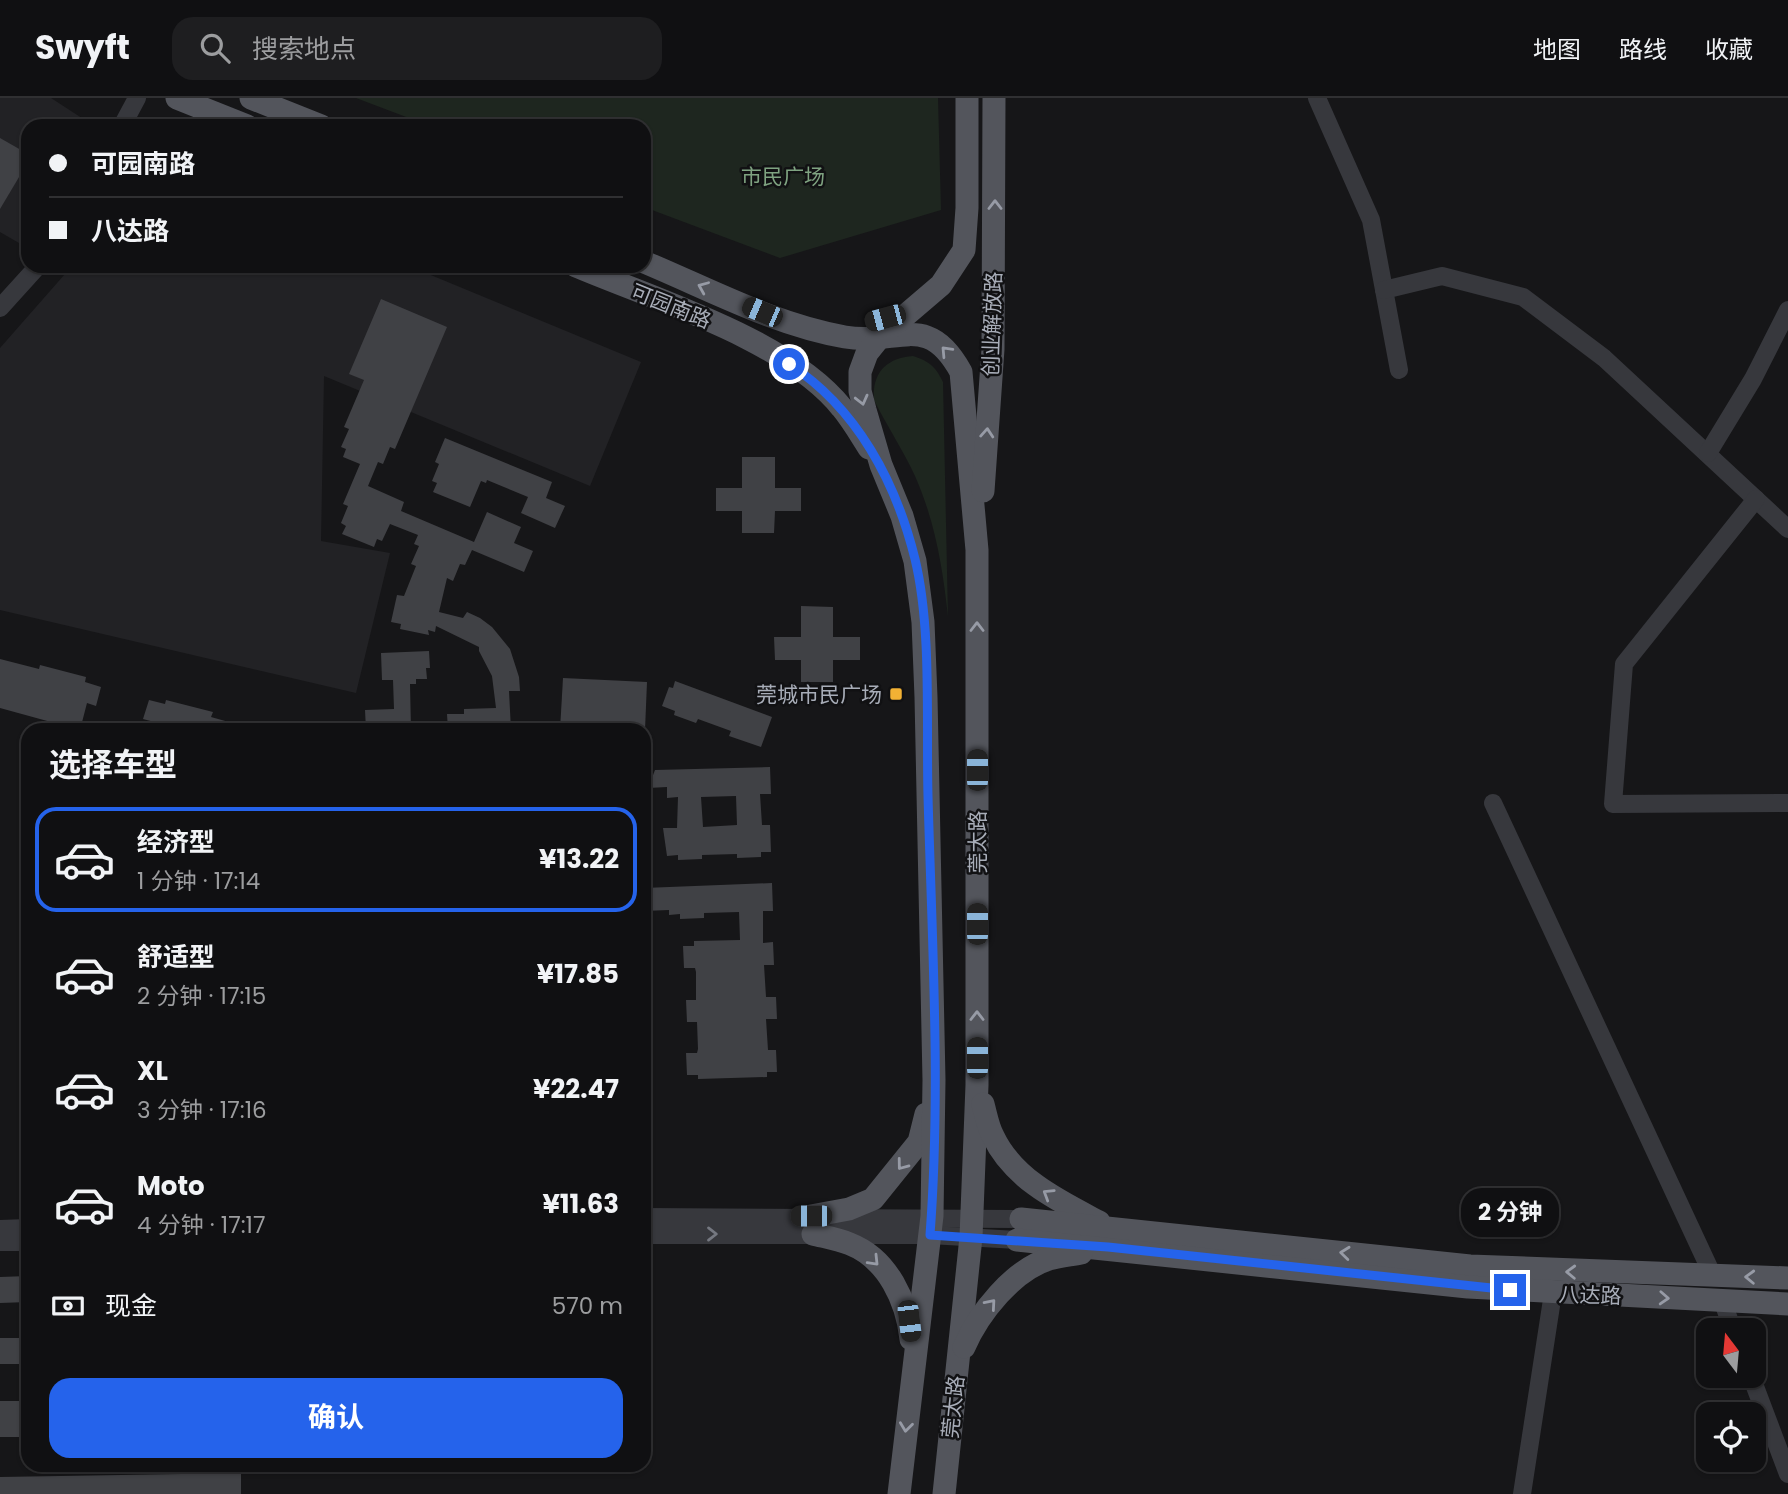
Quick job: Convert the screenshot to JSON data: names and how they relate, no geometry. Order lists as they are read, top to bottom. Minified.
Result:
{"streets":{"main road":["可园南路","创业解放路","莞太路","八达路"]},"crossings":[["可园南路","莞太路"],["创业解放路","莞太路"]],"parks":["市民广场"],"places":{"transit":["莞城市民广场"]},"north":"top","page":{"header":"Swyft","search":"搜索地点","nav":["地图","路线","收藏"],"banner":["可园南路","八达路"],"heading":"选择车型","list":[{"name":"经济型","note":"1 分钟 · 17:14","value":"¥13.22"},{"name":"舒适型","note":"2 分钟 · 17:15","value":"¥17.85"},{"name":"XL","note":"3 分钟 · 17:16","value":"¥22.47"},{"name":"Moto","note":"4 分钟 · 17:17","value":"¥11.63"}],"bubble":"2 分钟","pay":["现金","570 m"],"buttons":"确认"}}
